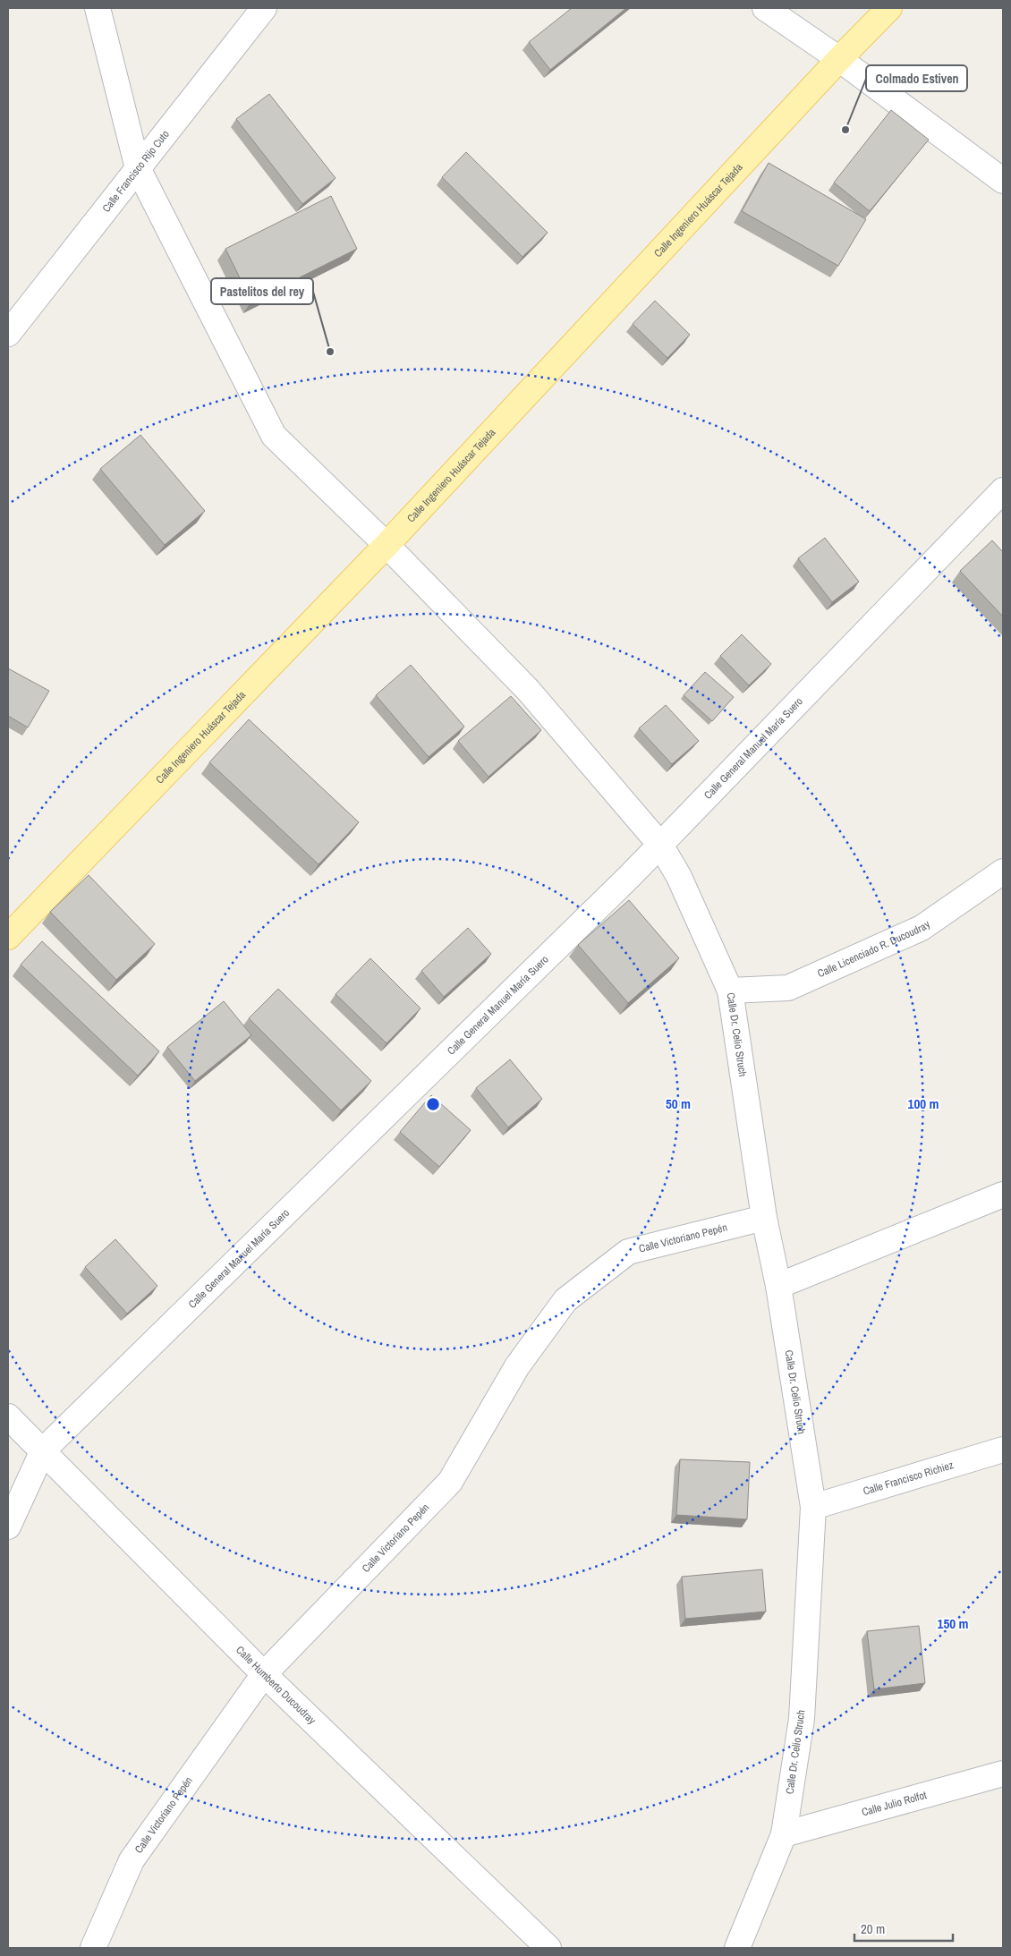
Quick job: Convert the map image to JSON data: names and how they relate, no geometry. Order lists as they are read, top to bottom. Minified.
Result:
{"streets":{"main road":["Calle Ingeniero Huáscar Tejada"],"street":["Calle Francisco Rijo Cuto","Calle General Manuel María Suero","Calle Licenciado R. Ducoudray","Calle Dr. Celio Struch","Calle Victoriano Pepén","Calle Francisco Richiez","Calle Humberto Ducoudray","Calle Julio Rolfot"]},"crossings":[["Calle Francisco Rijo Cuto","Calle Dr. Celio Struch"],["Calle Ingeniero Huáscar Tejada","Calle Dr. Celio Struch"],["Calle General Manuel María Suero","Calle Dr. Celio Struch"],["Calle General Manuel María Suero","Calle Humberto Ducoudray"],["Calle Licenciado R. Ducoudray","Calle Dr. Celio Struch"],["Calle Dr. Celio Struch","Calle Victoriano Pepén"],["Calle Dr. Celio Struch","Calle Francisco Richiez"],["Calle Dr. Celio Struch","Calle Julio Rolfot"],["Calle Victoriano Pepén","Calle Humberto Ducoudray"]],"places":["Colmado Estiven","Pastelitos del rey"],"scale_bar":"20 m","rings":["50 m","100 m","150 m"]}
